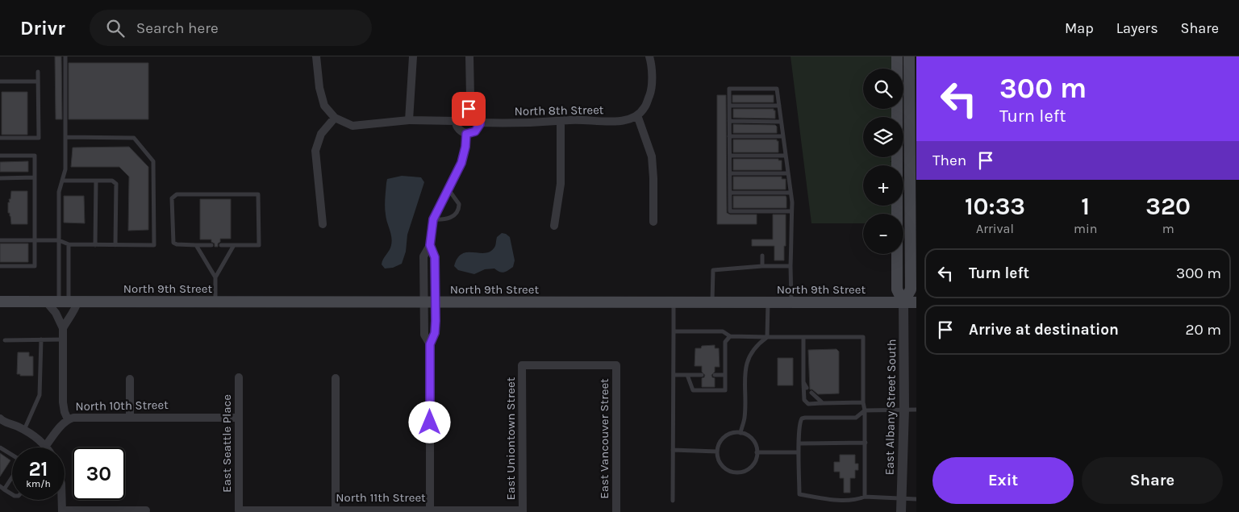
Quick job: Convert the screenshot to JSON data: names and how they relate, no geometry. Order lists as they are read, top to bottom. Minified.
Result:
{"streets":{"main road":["North 9th Street","East Albany Street South"],"street":["North 8th Street","North 10th Street","East Uniontown Street","East Vancouver Street","East Seattle Place","North 11th Street"]},"crossings":[["North 9th Street","East Albany Street South"],["North 10th Street","East Seattle Place"],["East Uniontown Street","East Vancouver Street"],["East Uniontown Street","North 11th Street"],["East Seattle Place","North 11th Street"]],"page":{"header":"Drivr","search":"Search here","nav":["Map","Layers","Share"],"turn":["300 m","Turn left"],"map_buttons":["+","−"],"then":"Then","eta":["10:33","Arrival","1","min","320","m"],"list":[{"name":"Turn left","value":"300 m"},{"name":"Arrive at destination","value":"20 m"}],"speed":"21 km/h","limit":"30","buttons":["Exit","Share"]}}
